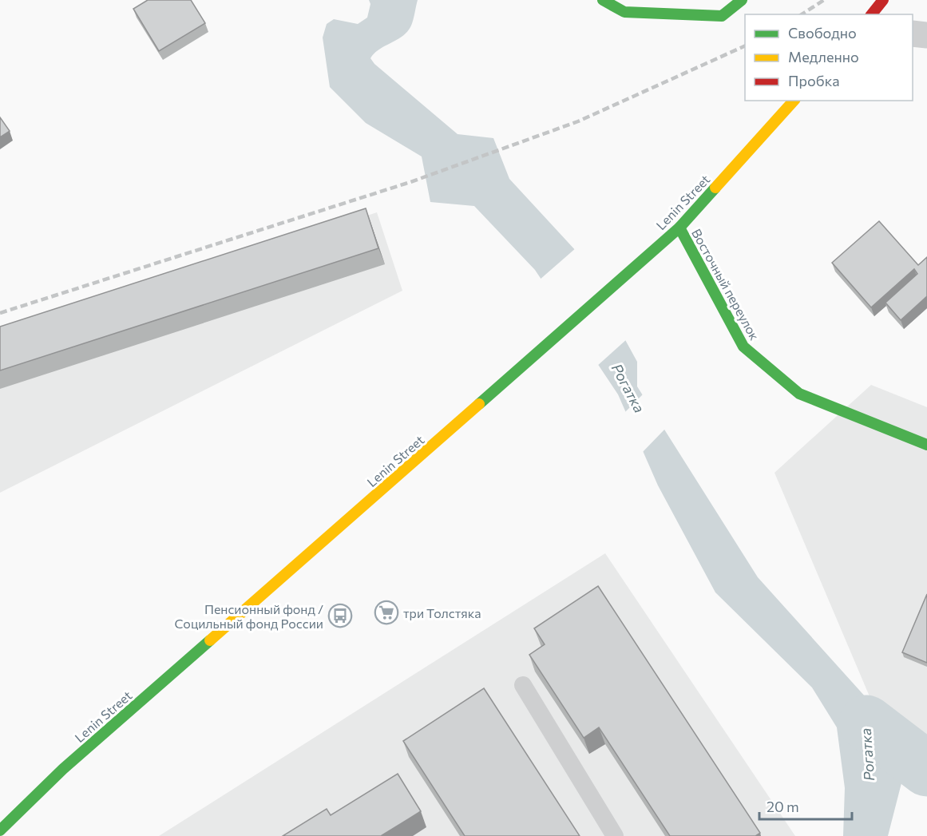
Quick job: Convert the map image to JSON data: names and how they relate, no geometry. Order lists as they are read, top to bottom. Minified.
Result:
{"streets":{"main road":["Lenin Street","Восточный переулок"]},"crossings":[["Lenin Street","Восточный переулок"]],"water":["Рогатка"],"places":{"supermarket":["три Толстяка"],"bus stop":["Пенсионный фонд / Социльный фонд России"]},"legend":["Свободно","Медленно","Пробка"],"scale_bar":"20 m"}
